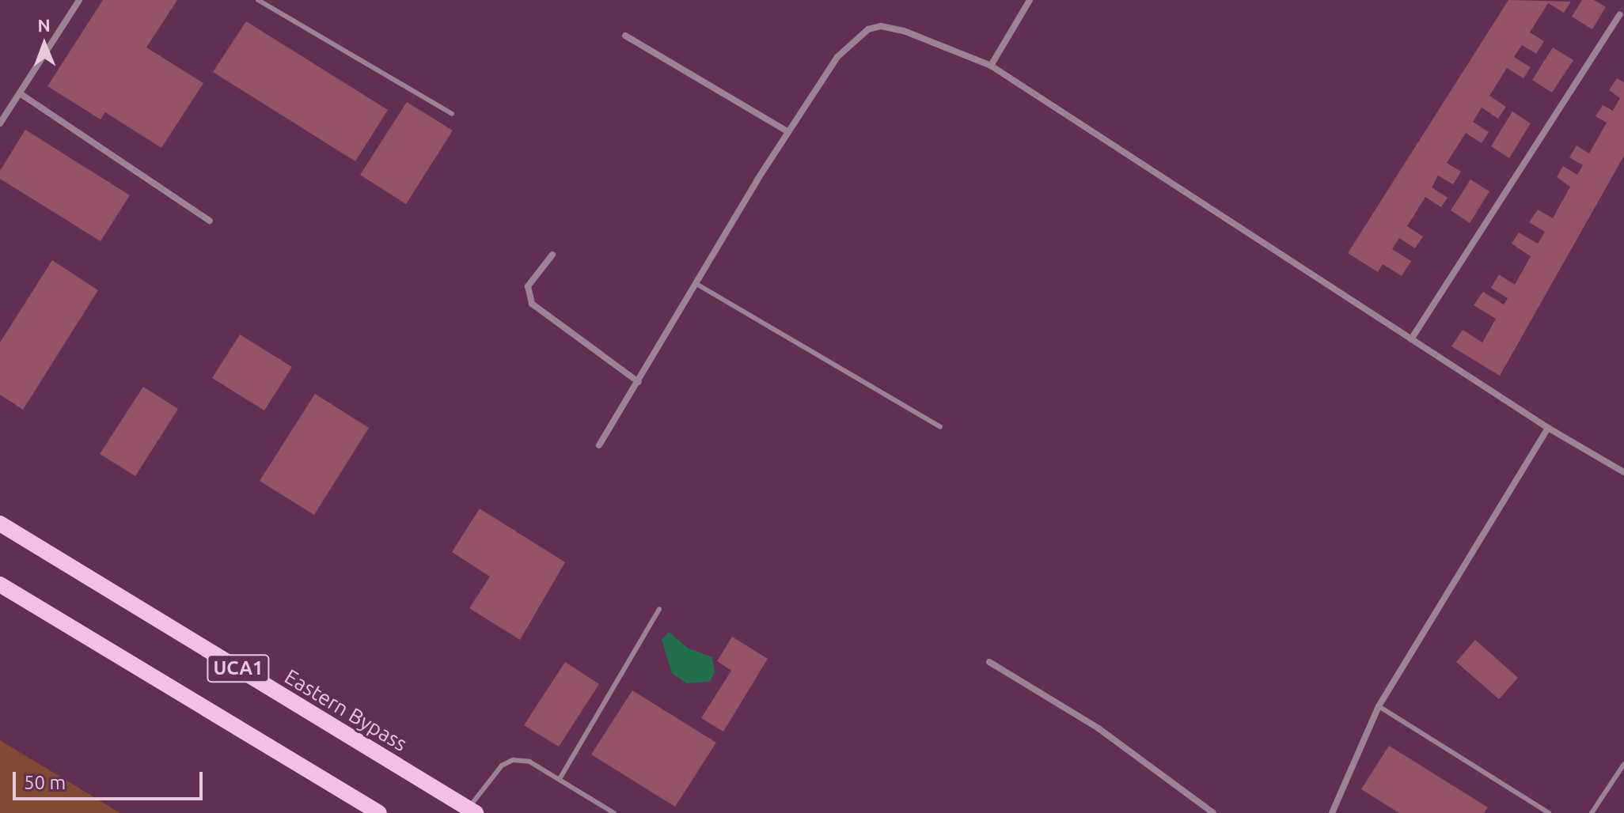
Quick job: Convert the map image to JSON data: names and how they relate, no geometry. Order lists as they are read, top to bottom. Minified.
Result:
{"streets":{"main road":["UCA1","Eastern Bypass"]},"scale_bar":"50 m","north":"top"}
